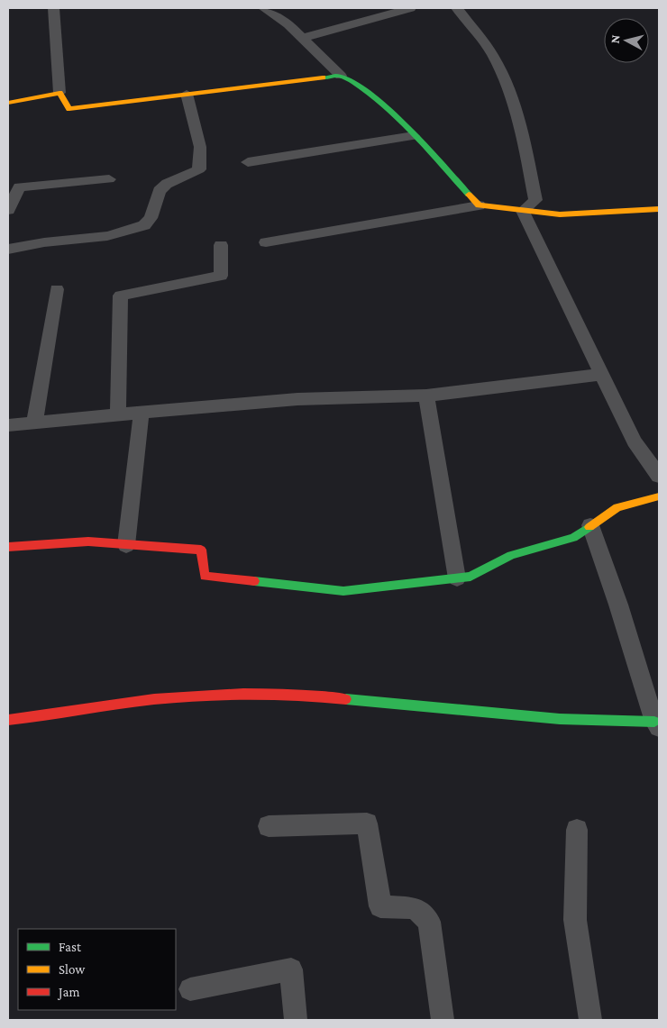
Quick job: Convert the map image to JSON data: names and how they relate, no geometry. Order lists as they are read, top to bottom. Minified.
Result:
{"legend":["Fast","Slow","Jam"],"north":"left"}
